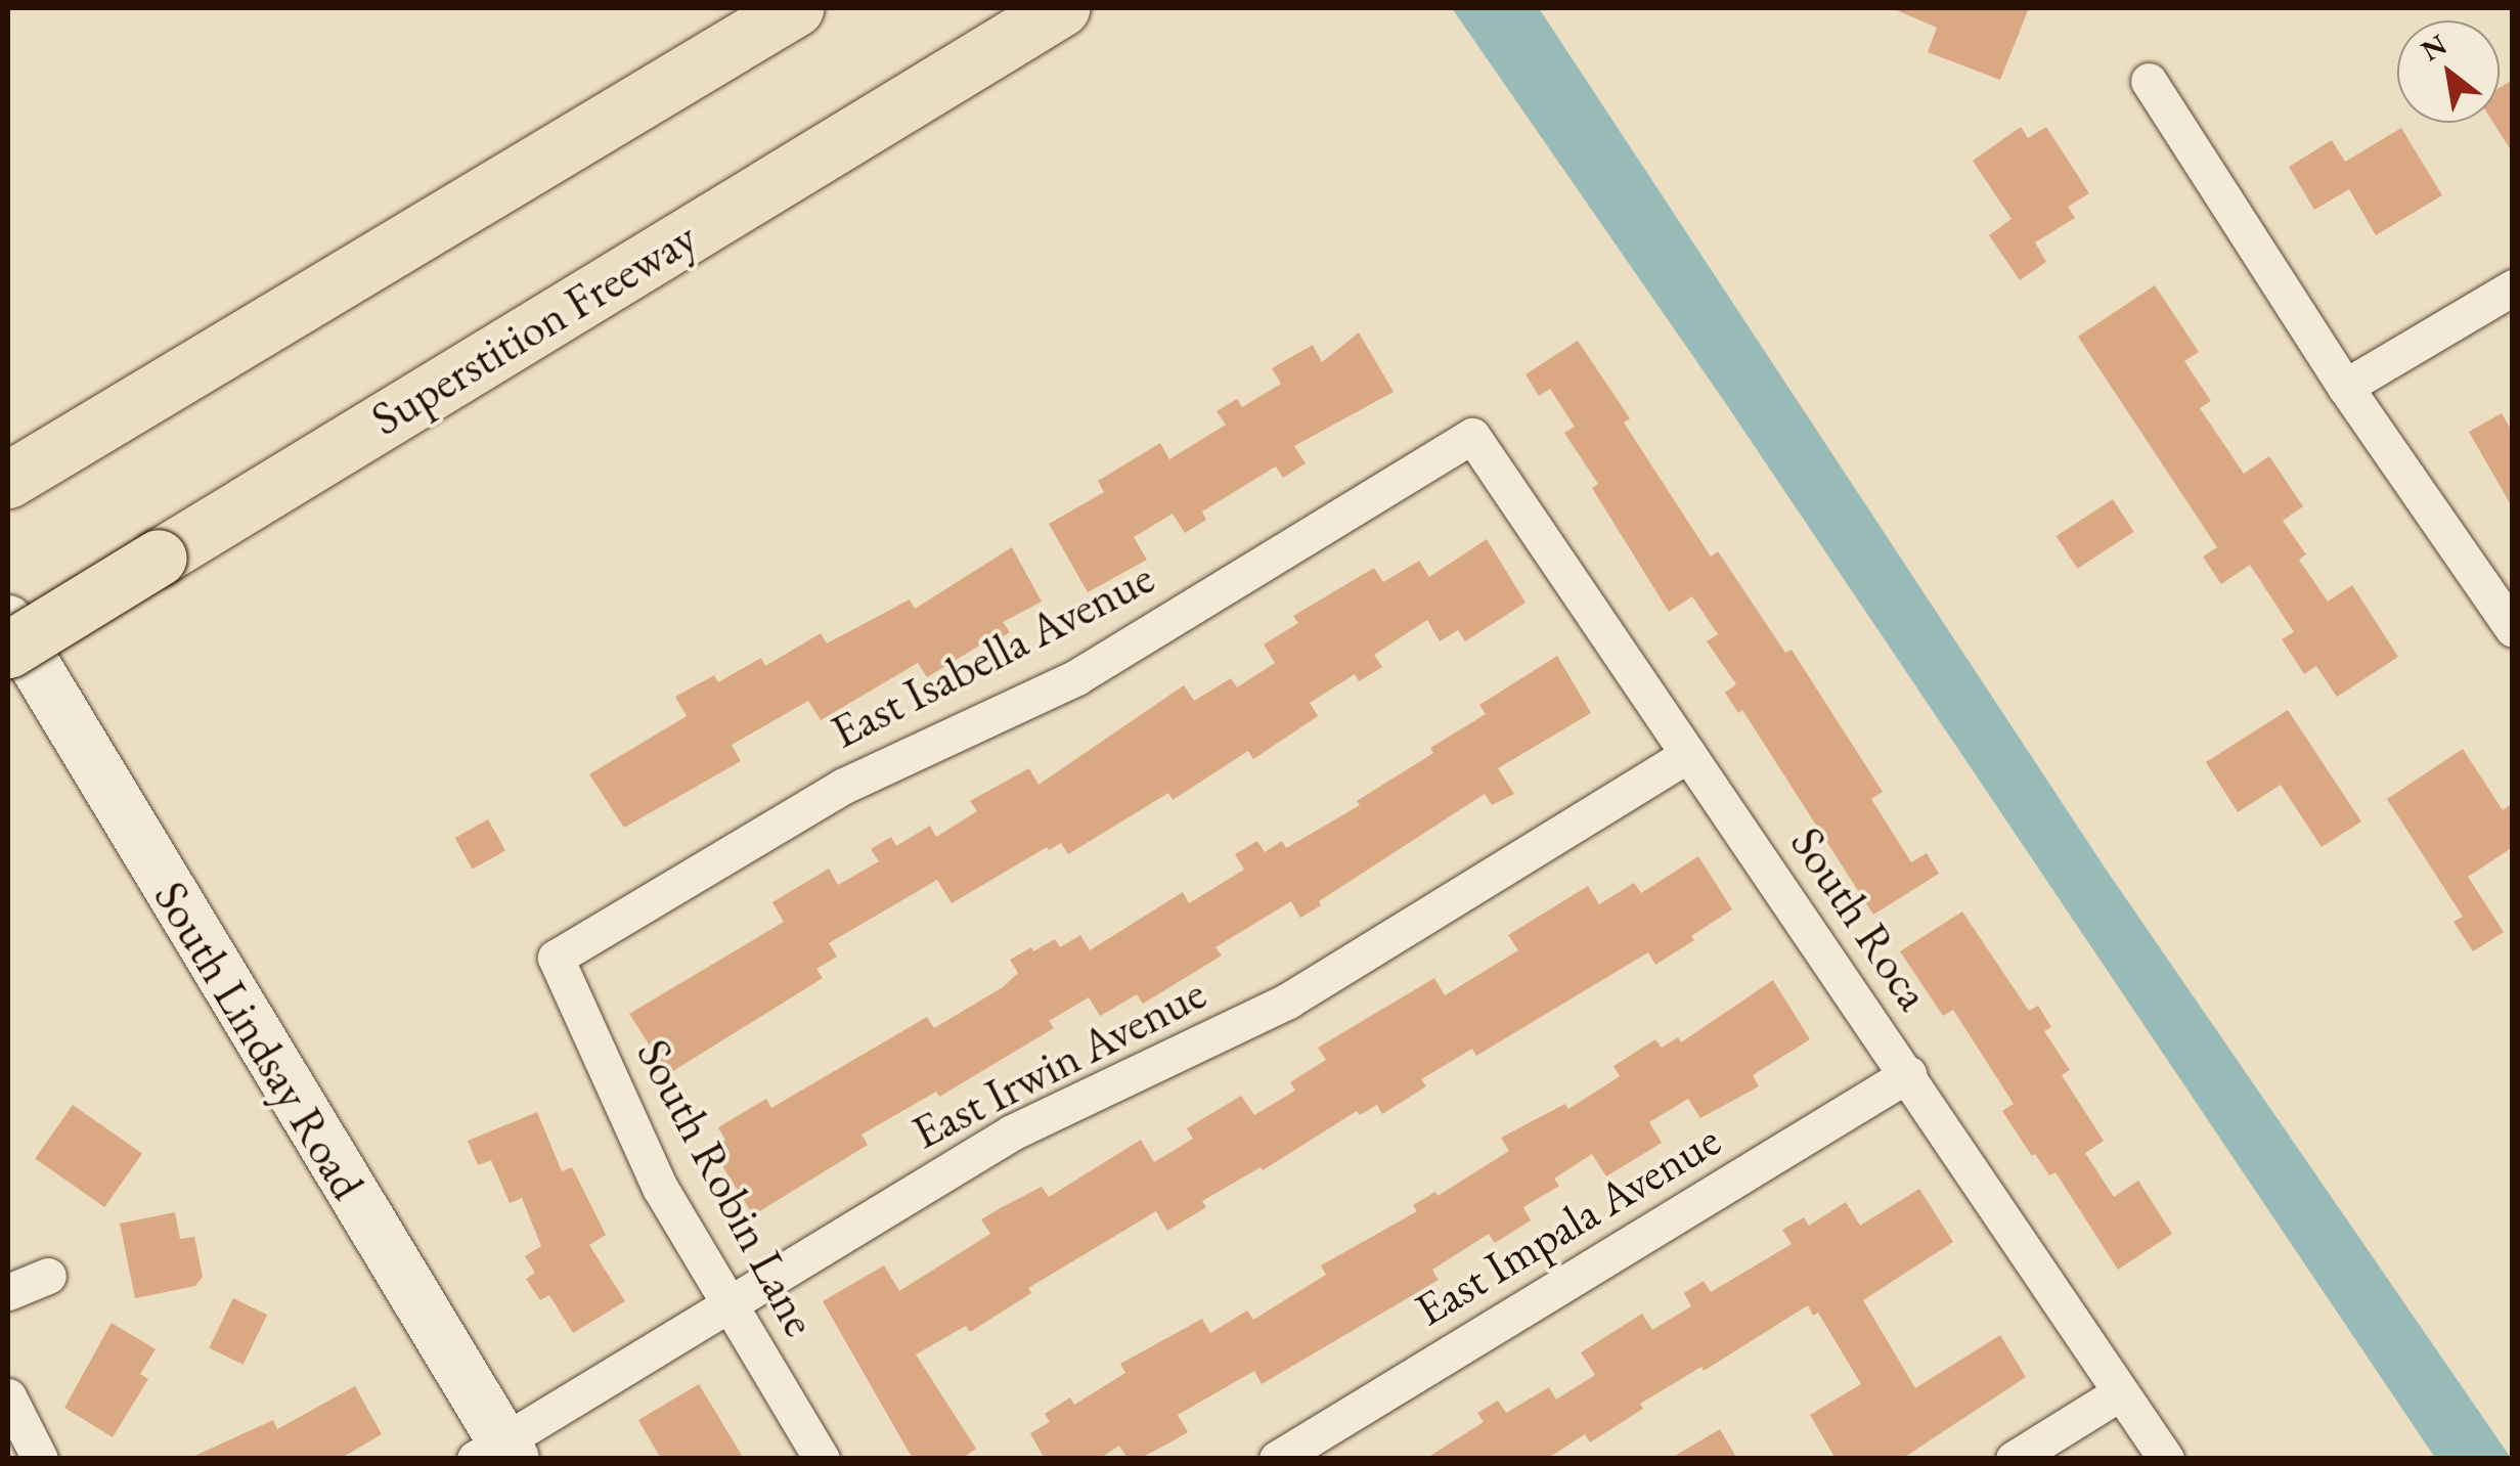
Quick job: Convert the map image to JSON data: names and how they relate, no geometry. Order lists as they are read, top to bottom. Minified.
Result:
{"streets":{"highway":["Superstition Freeway"],"main road":["South Lindsay Road"],"street":["East Isabella Avenue","South Roca","East Irwin Avenue","South Robin Lane","East Impala Avenue"]},"crossings":[["East Isabella Avenue","South Roca"],["East Isabella Avenue","South Robin Lane"],["South Roca","East Irwin Avenue"],["South Roca","East Impala Avenue"],["South Lindsay Road","East Irwin Avenue"],["East Irwin Avenue","South Robin Lane"]],"north":"top left"}
